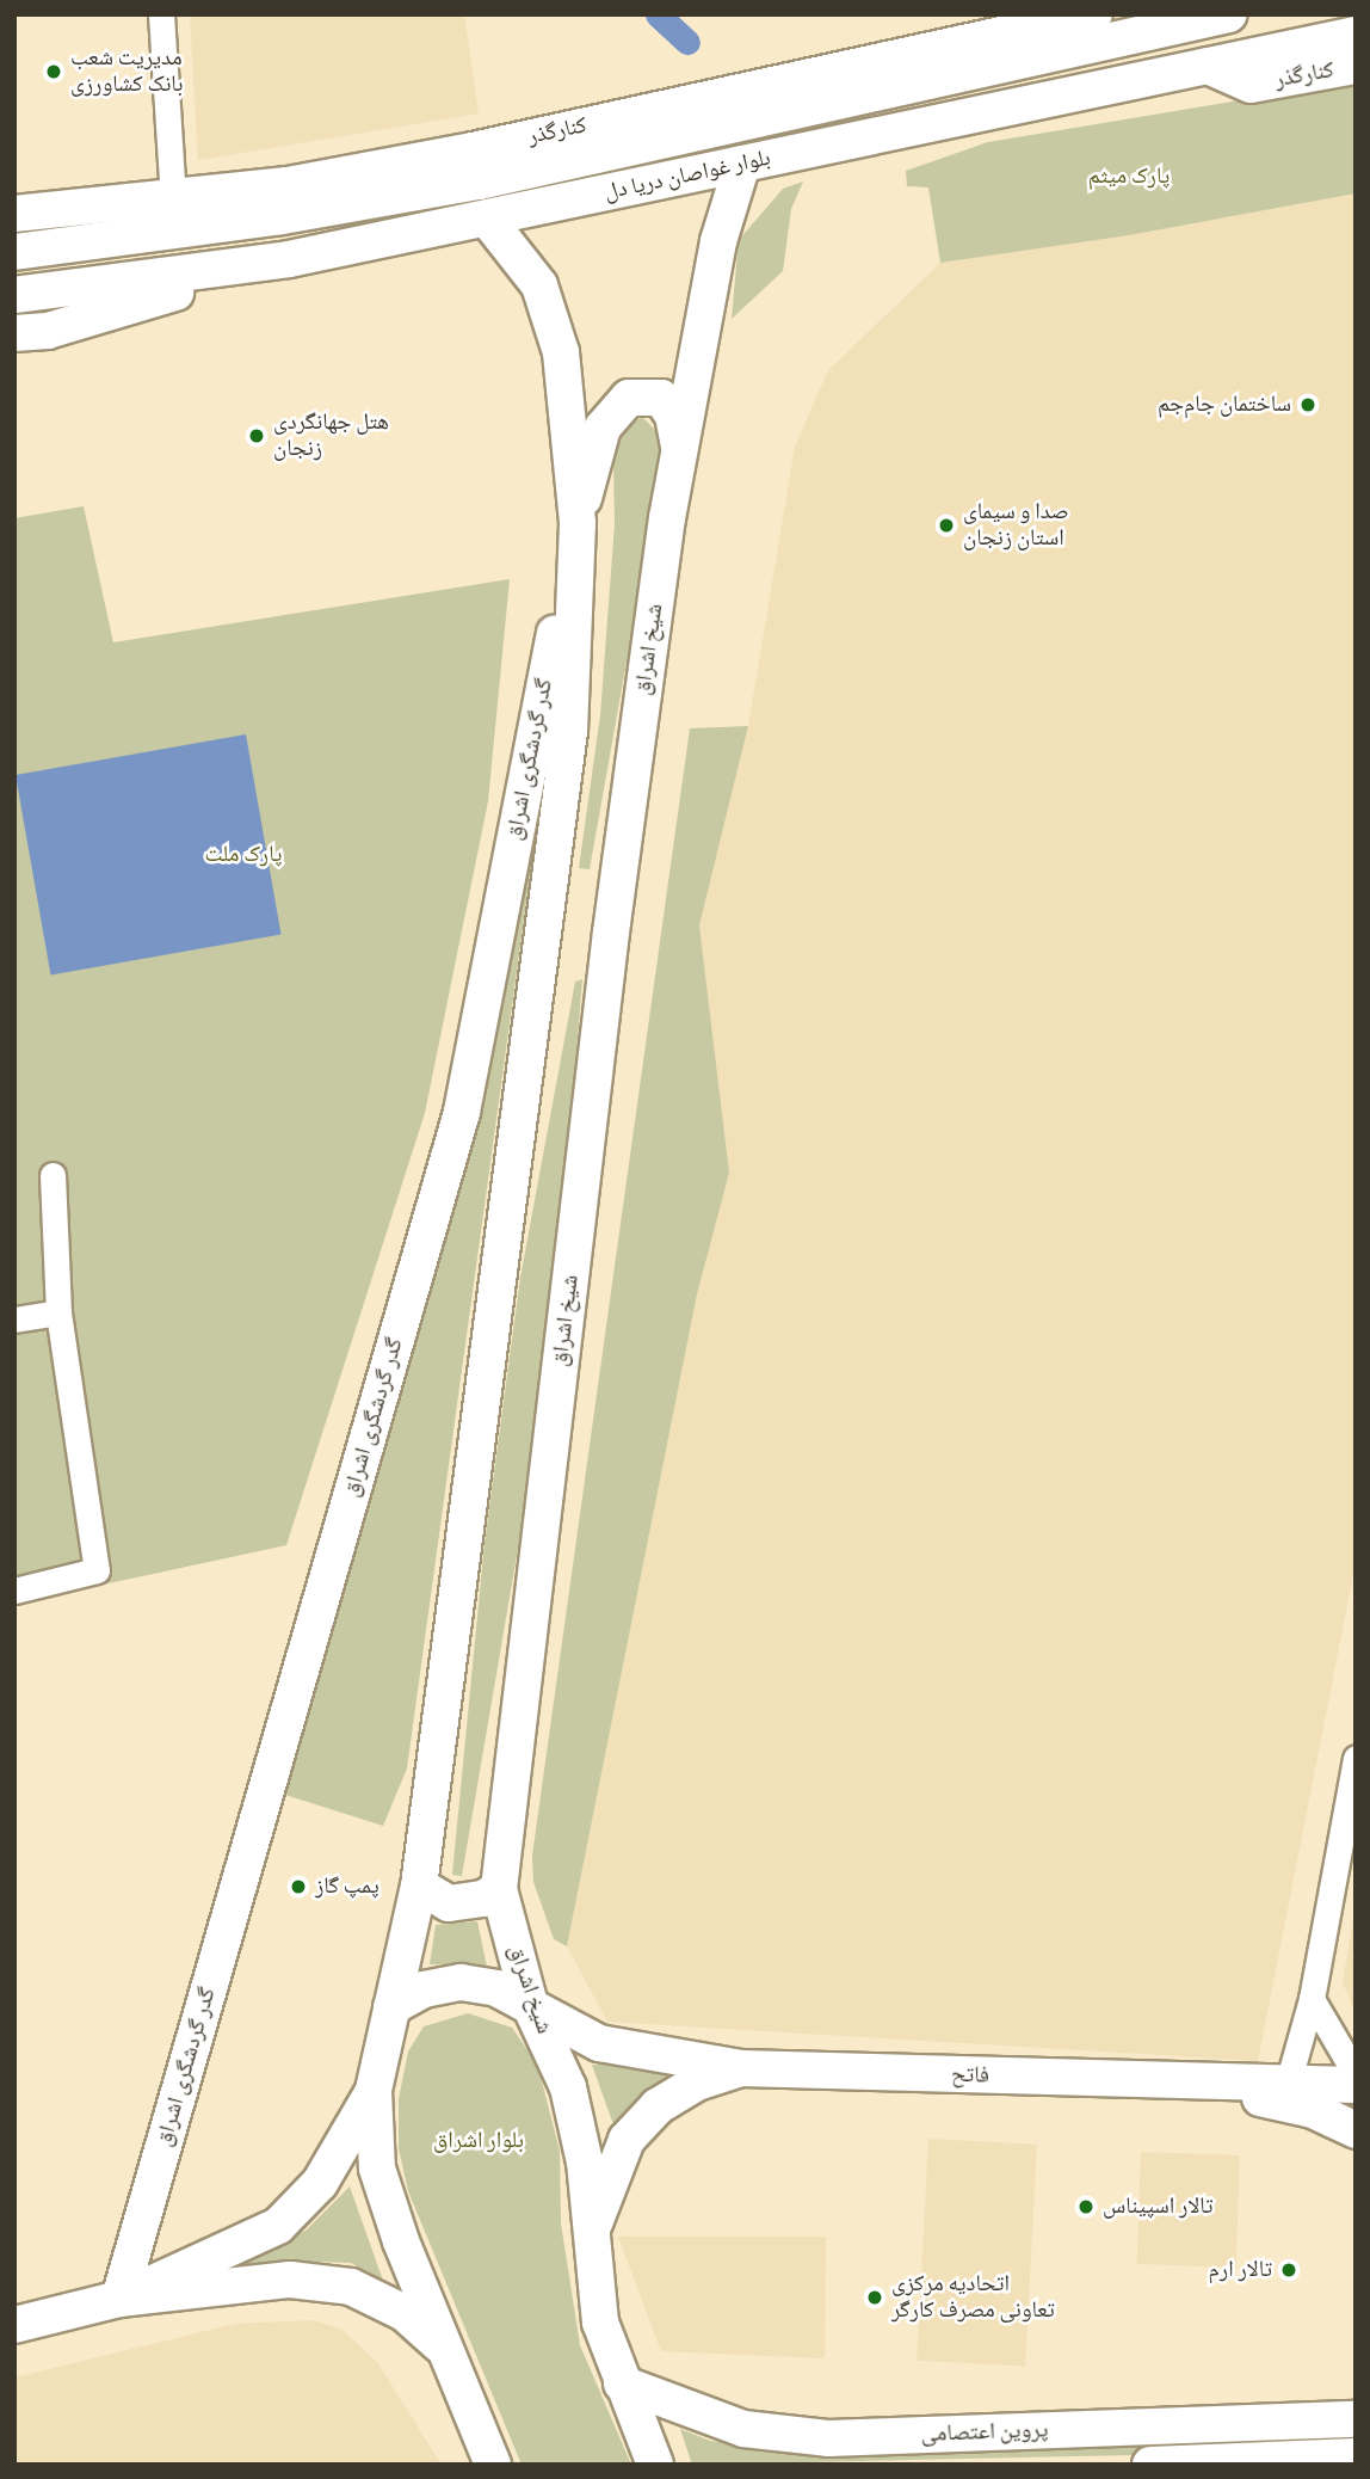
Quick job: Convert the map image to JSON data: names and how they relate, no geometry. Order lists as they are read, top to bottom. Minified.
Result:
{"streets":{"main road":["کنارگذر","بلوار غواصان دریا دل","شیخ اشراق","گدر گردشگری اشراق","فاتح","پروین اعتصامی"]},"crossings":[["کنارگذر","بلوار غواصان دریا دل"],["بلوار غواصان دریا دل","شیخ اشراق"],["شیخ اشراق","پروین اعتصامی"]],"parks":["پارک میثم","پارک ملت","بلوار اشراق"],"places":["مدیریت شعب بانک کشاورزی","ساختمان جام‌جم","هتل جهانگردی زنجان","صدا و سیمای استان زنجان","پمپ گاز","تالار اسپیناس","تالار ارم","اتحادیه مرکزی تعاونی مصرف کارگر"]}
